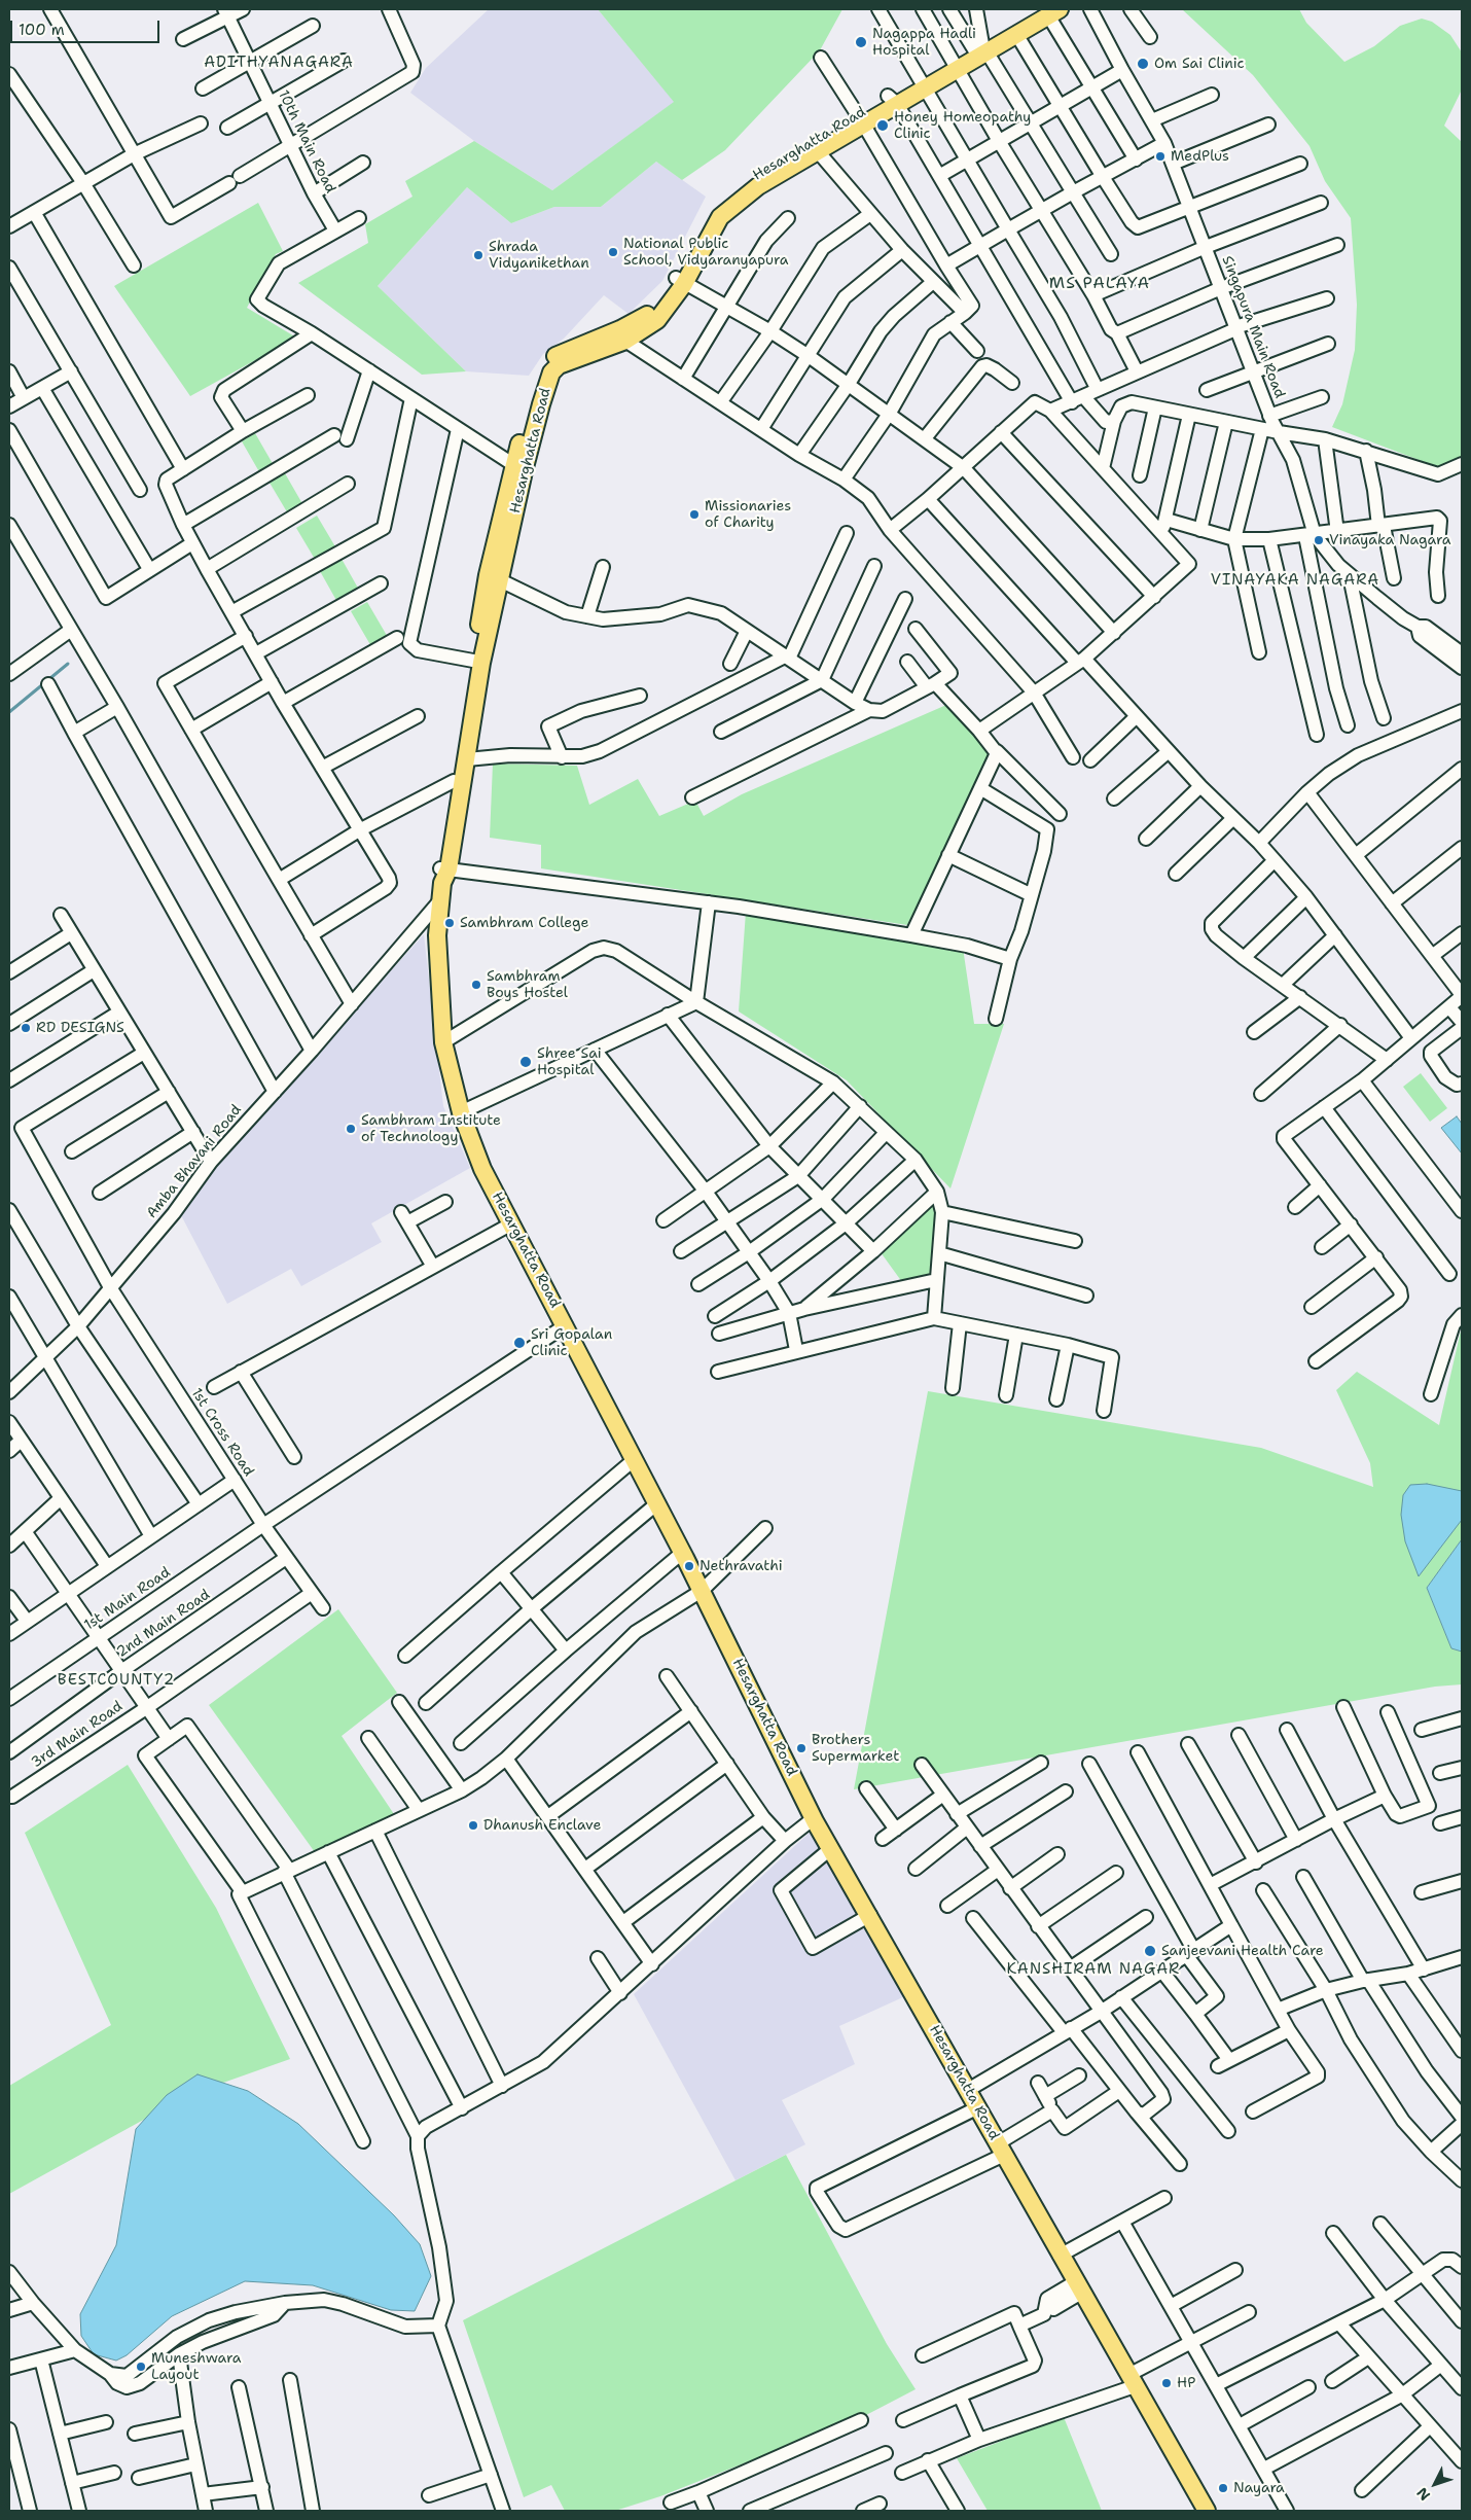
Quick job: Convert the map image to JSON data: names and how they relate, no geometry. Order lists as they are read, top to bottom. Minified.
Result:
{"streets":{"main road":["Hesarghatta Road"],"street":["10th Main Road","Singapura Main Road","Amba Bhavani Road","1st Cross Road","1st Main Road","2nd Main Road","3rd Main Road"]},"crossings":[["Hesarghatta Road","Amba Bhavani Road"],["Hesarghatta Road","1st Main Road"],["Amba Bhavani Road","1st Cross Road"],["1st Cross Road","1st Main Road"],["1st Cross Road","2nd Main Road"],["1st Cross Road","3rd Main Road"]],"districts":["ADITHYANAGARA","MS PALAYA","VINAYAKA NAGARA","BESTCOUNTY2","KANSHIRAM NAGAR"],"places":["Nagappa Hadli Hospital","Om Sai Clinic","Honey Homeopathy Clinic","MedPlus","National Public School, Vidyaranyapura","Shrada Vidyanikethan","Missionaries of Charity","Vinayaka Nagara","Sambhram College","Sambhram Boys Hostel","RD DESIGNS","Shree Sai Hospital","Sambhram Institute of Technology","Sri Gopalan Clinic","Nethravathi","Brothers Supermarket","Dhanush Enclave","Sanjeevani Health Care","Muneshwara Layout","HP","Nayara"],"scale_bar":"100 m","north":"bottom left"}
